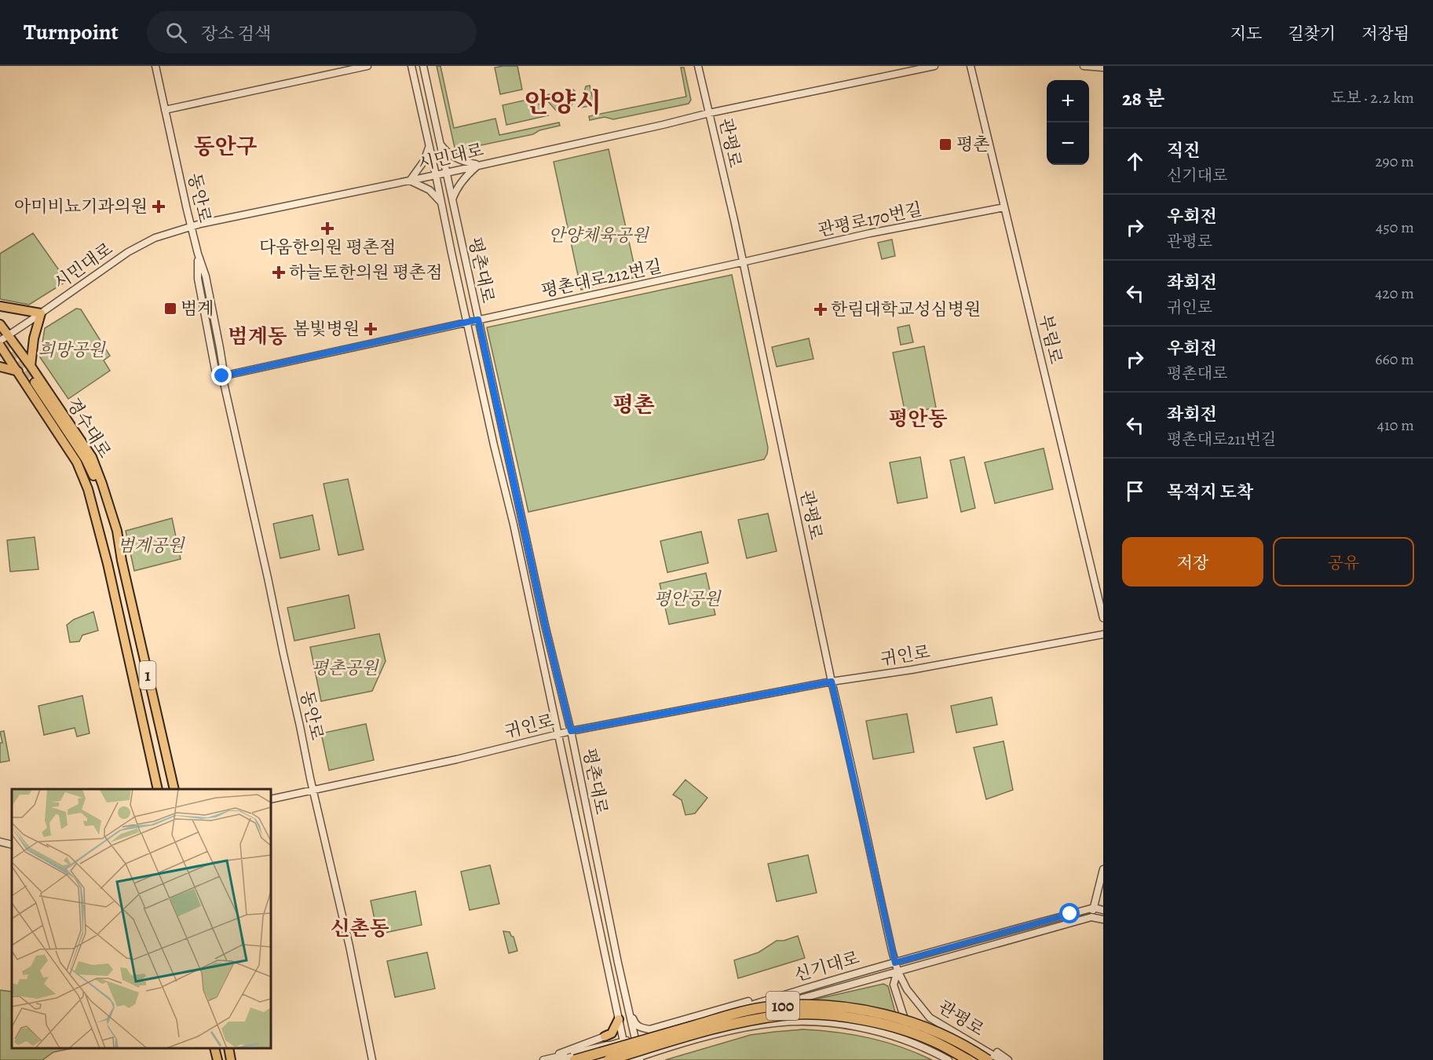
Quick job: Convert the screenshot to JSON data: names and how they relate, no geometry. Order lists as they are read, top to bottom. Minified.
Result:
{"streets":{"highway":["100"],"main road":["경수대로","1"],"street":["관평로","시민대로","동안로","관평로170번길","평촌대로","평촌대로212번길","부림로","귀인로","신기대로"]},"crossings":[["관평로","시민대로"],["관평로","관평로170번길"],["관평로","평촌대로212번길"],["관평로","귀인로"],["관평로","신기대로"],["시민대로","동안로"],["시민대로","평촌대로"],["시민대로","경수대로"],["동안로","평촌대로212번길"],["동안로","귀인로"],["관평로170번길","평촌대로212번길"],["관평로170번길","부림로"],["평촌대로","평촌대로212번길"],["평촌대로","귀인로"],["평촌대로","신기대로"]],"districts":["안양시","동안구","범계동","평촌","평안동","신촌동"],"parks":["안양체육공원","희망공원","범계공원","평안공원","평촌공원"],"places":{"transit":["평촌","범계"],"health":["아미비뇨기과의원","다움한의원 평촌점","하늘토한의원 평촌점","한림대학교성심병원","봄빛병원"]},"page":{"header":"Turnpoint","search":"장소 검색","nav":["지도","길찾기","저장됨"],"heading":["28 분","도보 · 2.2 km"],"map_buttons":["+","−"],"list":[["직진","신기대로","290 m"],["우회전","관평로","450 m"],["좌회전","귀인로","420 m"],["우회전","평촌대로","660 m"],["좌회전","평촌대로211번길","410 m"],"목적지 도착"],"buttons":["저장","공유"]}}
